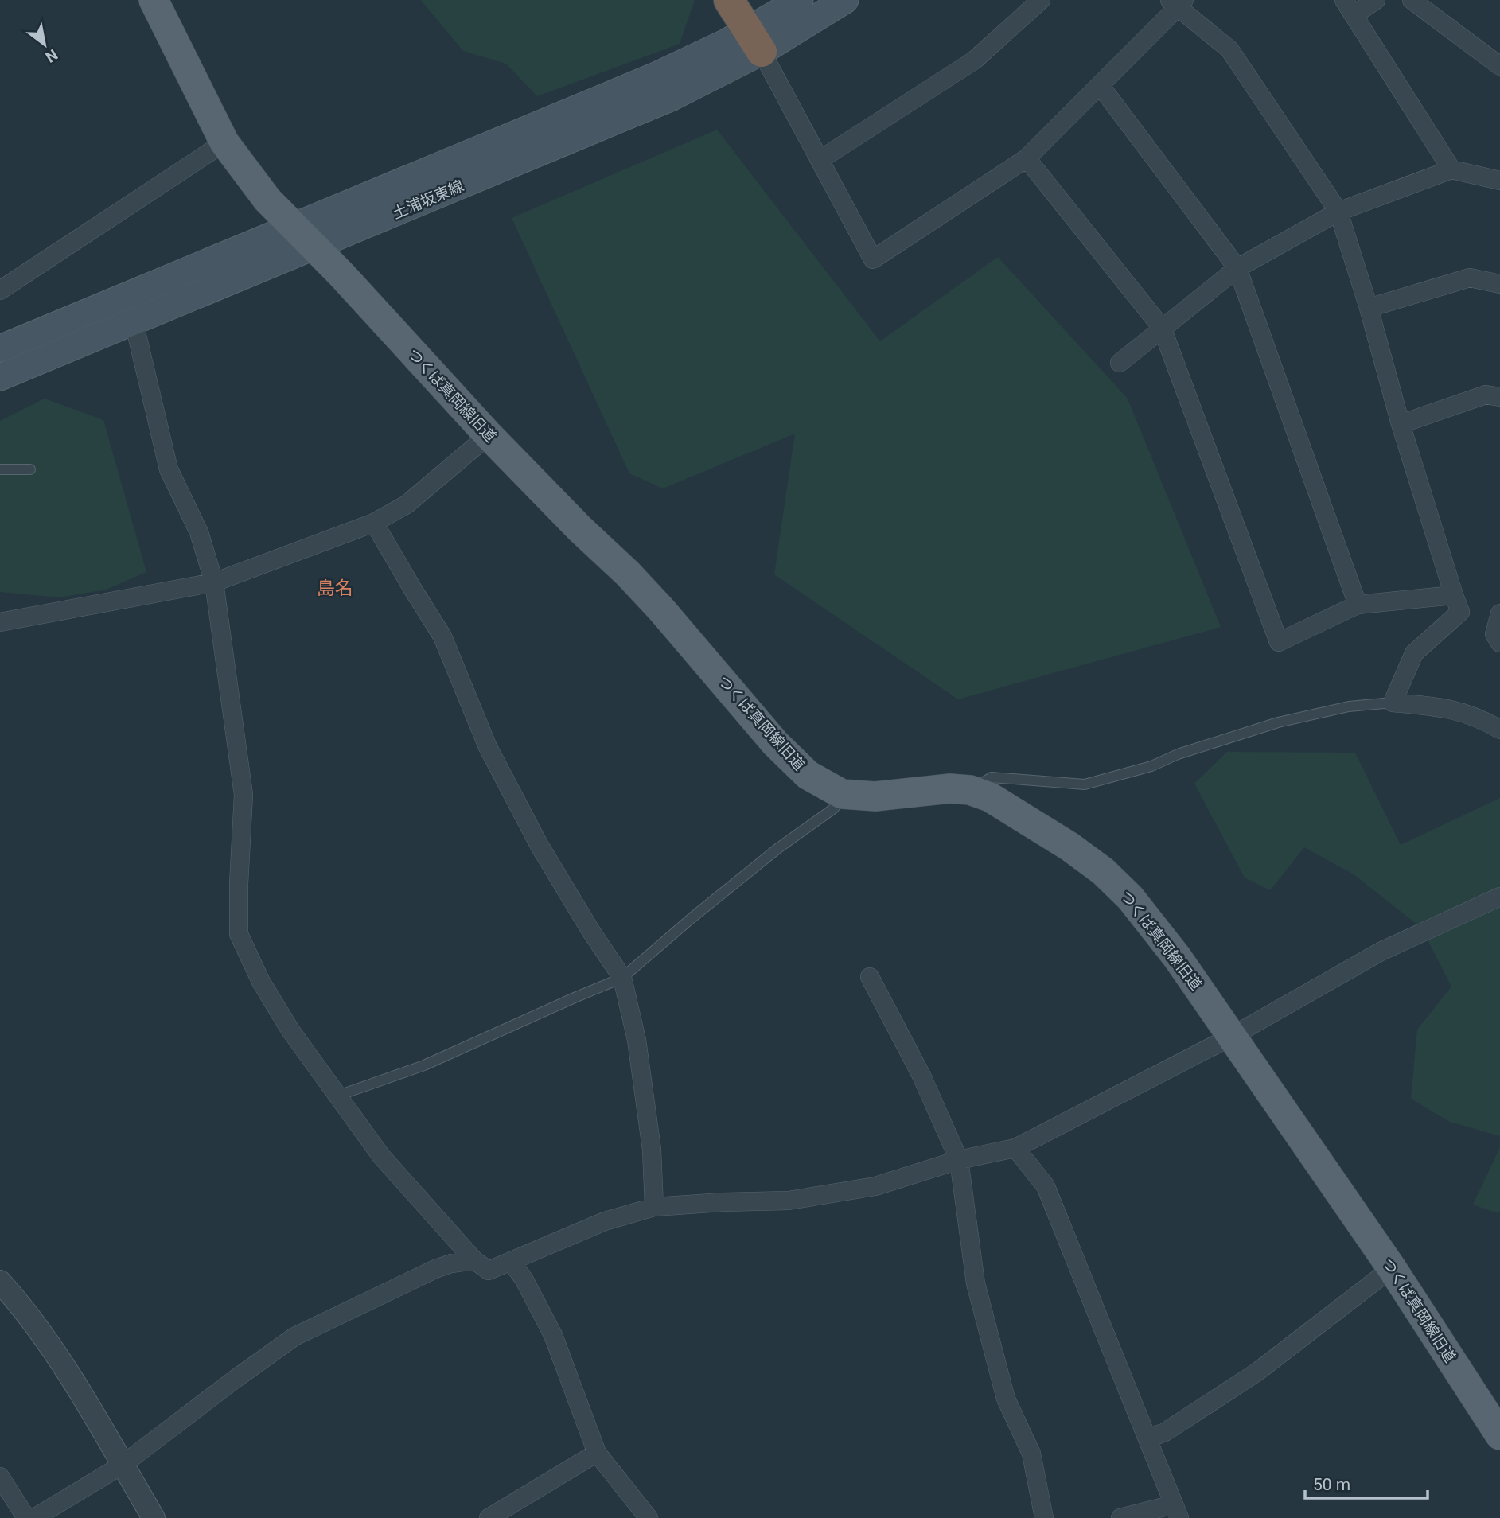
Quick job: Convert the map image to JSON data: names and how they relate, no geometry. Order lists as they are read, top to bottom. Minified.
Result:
{"streets":{"main road":["土浦坂東線","つくば真岡線旧道"]},"crossings":[["土浦坂東線","つくば真岡線旧道"]],"districts":["島名"],"scale_bar":"50 m","north":"bottom right"}
